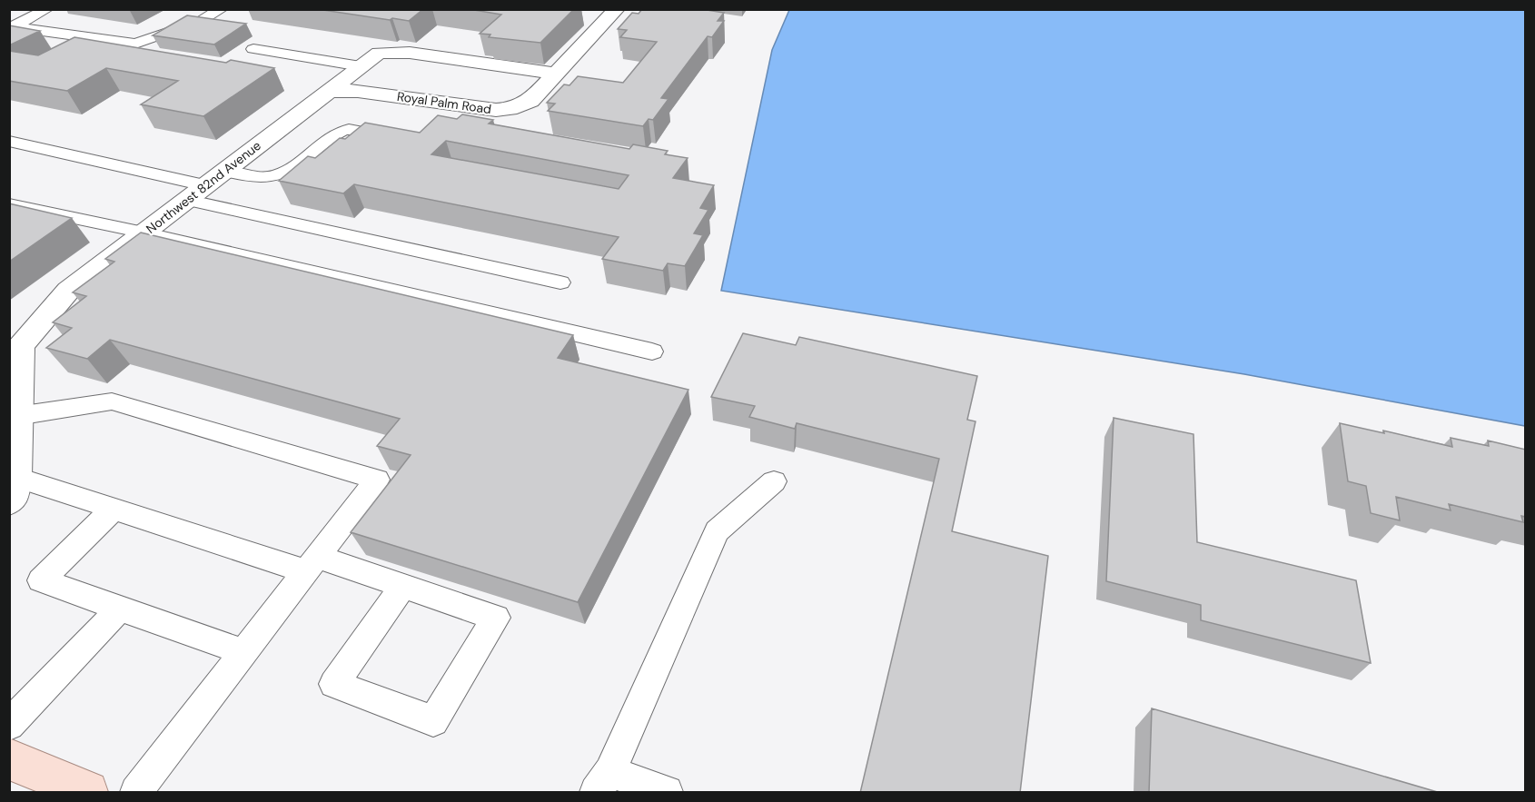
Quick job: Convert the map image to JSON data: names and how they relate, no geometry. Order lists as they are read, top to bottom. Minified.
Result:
{"streets":{"street":["Royal Palm Road","Northwest 82nd Avenue"]},"crossings":[["Royal Palm Road","Northwest 82nd Avenue"]]}
